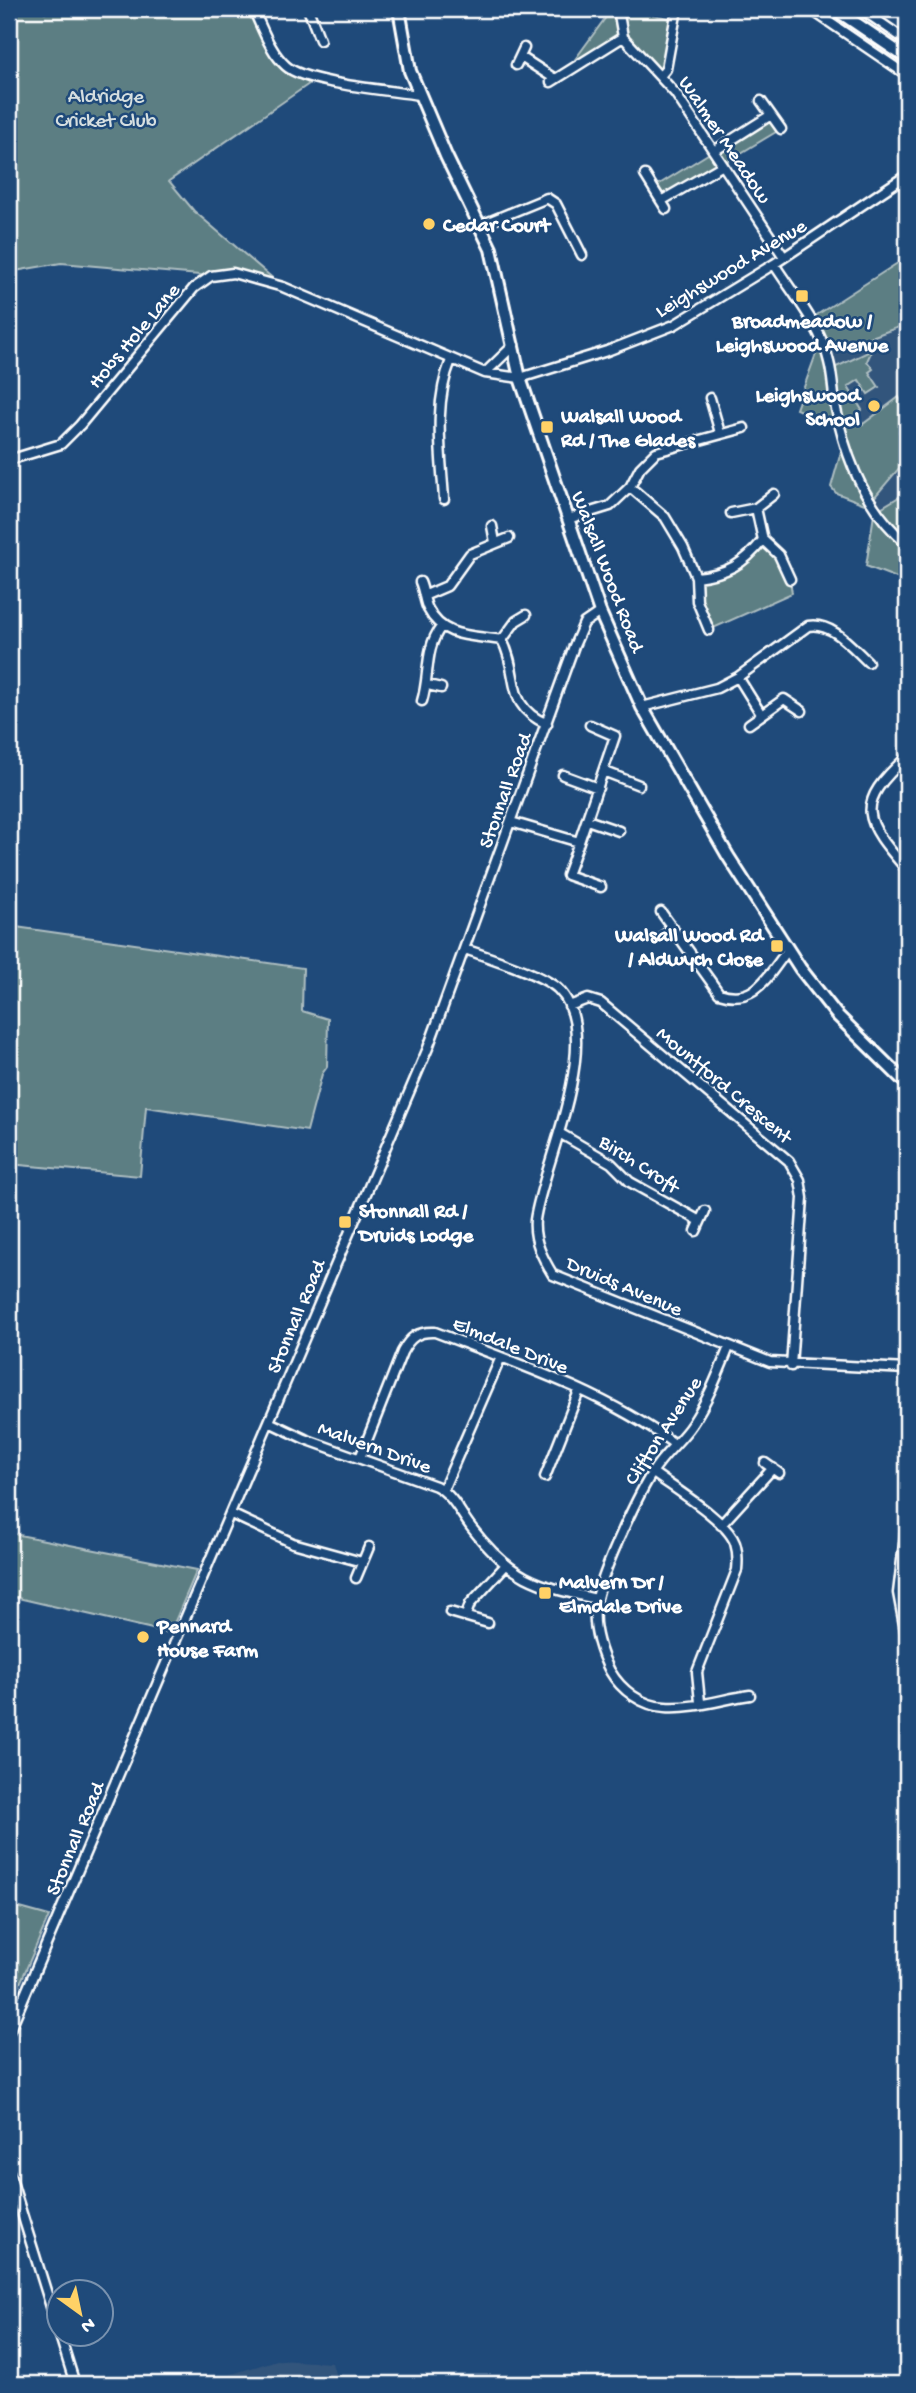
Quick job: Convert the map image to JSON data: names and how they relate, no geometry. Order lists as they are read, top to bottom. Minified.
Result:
{"streets":{"street":["Walmer Meadow","Leighswood Avenue","Hobs Hole Lane","Walsall Wood Road","Stonnall Road","Mountford Crescent","Birch Croft","Druids Avenue","Elmdale Drive","Clifton Avenue","Malvern Drive"]},"crossings":[["Walmer Meadow","Leighswood Avenue"],["Leighswood Avenue","Hobs Hole Lane"],["Leighswood Avenue","Walsall Wood Road"],["Hobs Hole Lane","Walsall Wood Road"],["Walsall Wood Road","Stonnall Road"],["Stonnall Road","Malvern Drive"],["Mountford Crescent","Druids Avenue"],["Birch Croft","Druids Avenue"],["Druids Avenue","Clifton Avenue"],["Elmdale Drive","Clifton Avenue"],["Elmdale Drive","Malvern Drive"],["Clifton Avenue","Malvern Drive"]],"parks":["Aldridge Cricket Club"],"places":{"other":["Cedar Court","Leighswood School","Pennard House Farm"],"transit":["Broadmeadow / Leighswood Avenue","Walsall Wood Rd / The Glades","Walsall Wood Rd / Aldwych Close","Stonnall Rd / Druids Lodge","Malvern Dr / Elmdale Drive"]},"north":"bottom right"}
